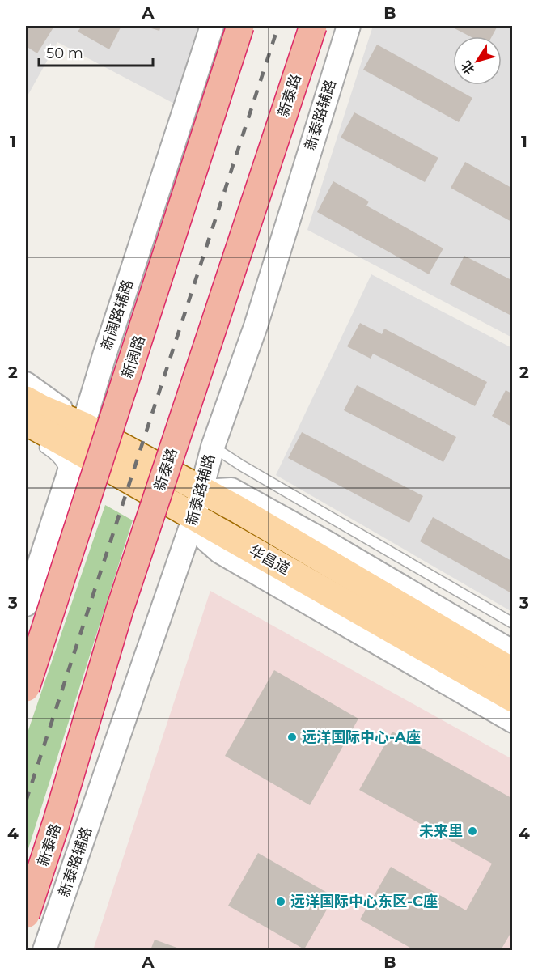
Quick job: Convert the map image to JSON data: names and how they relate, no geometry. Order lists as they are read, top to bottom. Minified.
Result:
{"streets":{"highway":["新泰路","新阔路"],"main road":["华昌道"],"street":["新泰路辅路","新阔路辅路"]},"crossings":[["新泰路辅路","华昌道"],["新阔路辅路","华昌道"]],"places":["远洋国际中心-A座","未来里","远洋国际中心东区-C座"],"scale_bar":"50 m","north":"bottom left","grid":{"columns":["A","B"],"rows":["1","2","3","4"]}}
